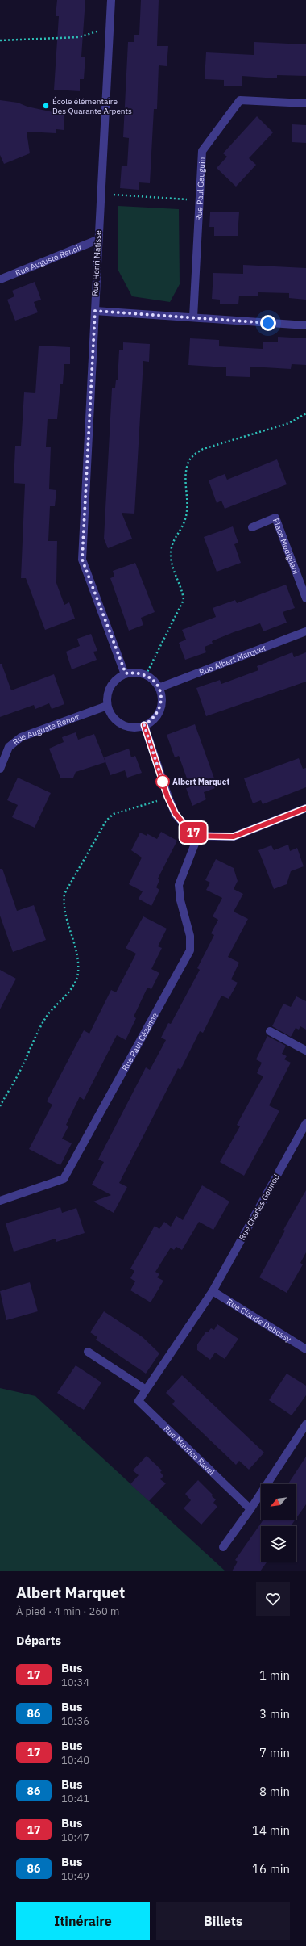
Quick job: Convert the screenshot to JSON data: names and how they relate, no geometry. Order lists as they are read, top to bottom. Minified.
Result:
{"streets":{"street":["Rue Paul Gauguin","Rue Auguste Renoir","Rue Henri Matisse","Place Modigliani","Rue Albert Marquet","Rue Paul Cézanne","Rue Charles Gounod","Rue Claude Debussy","Rue Maurice Ravel"]},"crossings":[["Rue Auguste Renoir","Rue Henri Matisse"],["Rue Auguste Renoir","Rue Albert Marquet"],["Rue Henri Matisse","Rue Albert Marquet"],["Rue Charles Gounod","Rue Claude Debussy"],["Rue Charles Gounod","Rue Maurice Ravel"],["Rue Claude Debussy","Rue Maurice Ravel"]],"places":["École élémentaire Des Quarante Arpents","Albert Marquet"],"lines":["bus line 17"],"north":"bottom left","page":{"on_map":"17","heading":[["Albert Marquet","À pied · 4 min · 260 m"],"Départs"],"list":[{"mark":"17","name":"Bus","note":"10:34","value":"1 min"},{"mark":"86","name":"Bus","note":"10:36","value":"3 min"},{"mark":"17","name":"Bus","note":"10:40","value":"7 min"},{"mark":"86","name":"Bus","note":"10:41","value":"8 min"},{"mark":"17","name":"Bus","note":"10:47","value":"14 min"},{"mark":"86","name":"Bus","note":"10:49","value":"16 min"}],"buttons":["Itinéraire","Billets"]}}
